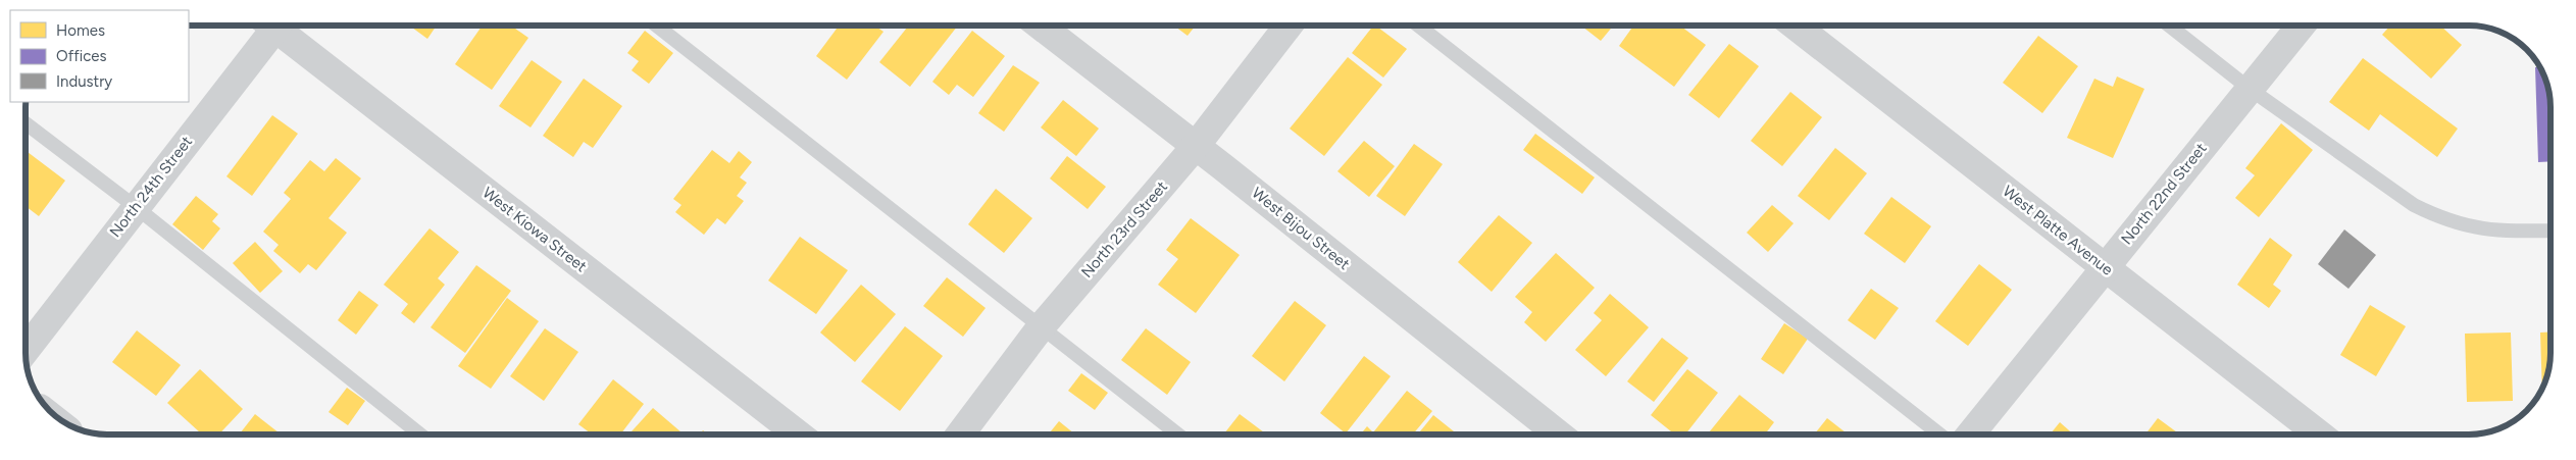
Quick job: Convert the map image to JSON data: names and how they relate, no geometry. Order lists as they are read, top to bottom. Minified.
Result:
{"streets":{"street":["North 24th Street","North 22nd Street","West Bijou Street","West Kiowa Street","North 23rd Street","West Platte Avenue"]},"crossings":[["North 22nd Street","West Platte Avenue"],["West Bijou Street","North 23rd Street"]],"legend":["Homes","Offices","Industry"]}
